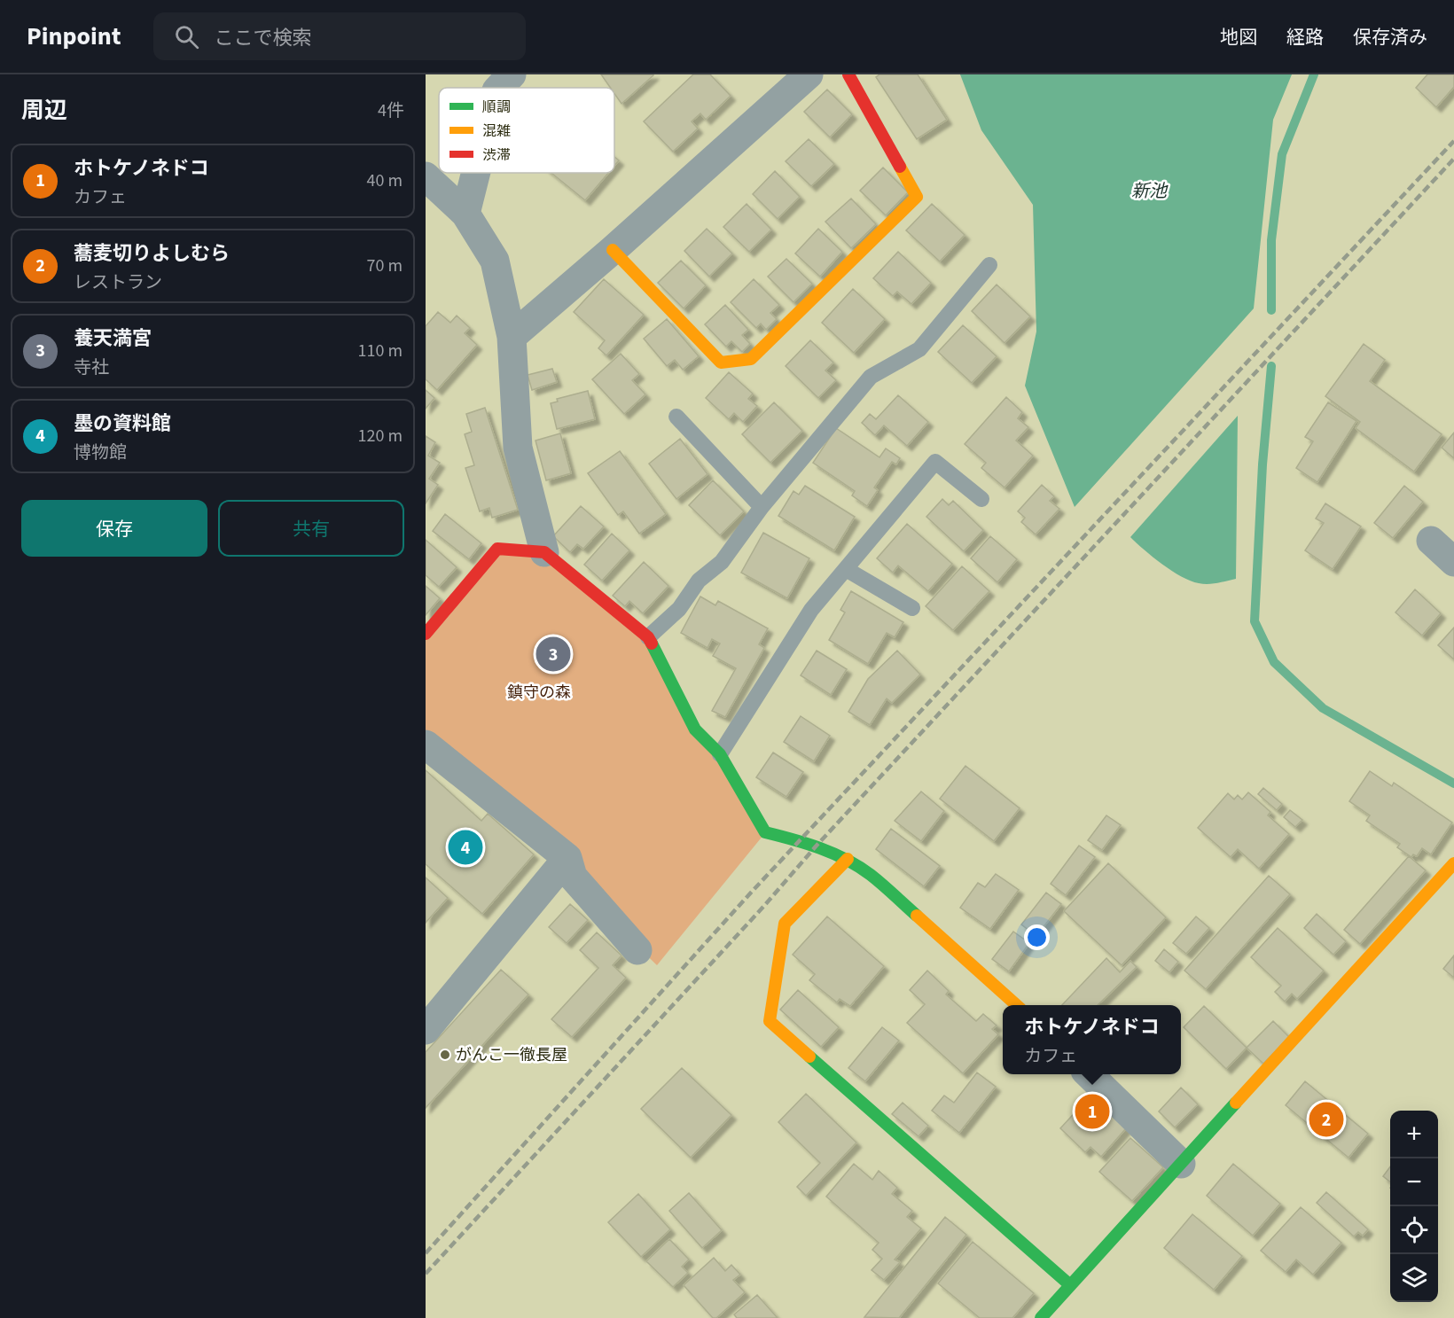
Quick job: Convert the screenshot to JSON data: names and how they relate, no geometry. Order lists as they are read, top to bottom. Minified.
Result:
{"water":["新池"],"parks":["鎮守の森"],"places":["がんこ一徹長屋"],"legend":["順調","混雑","渋滞"],"page":{"header":"Pinpoint","search":"ここで検索","nav":["地図","経路","保存済み"],"heading":["周辺","4件"],"list":[{"mark":"1","name":"ホトケノネドコ","note":"カフェ","value":"40 m"},{"mark":"2","name":"蕎麦切りよしむら","note":"レストラン","value":"70 m"},{"mark":"3","name":"養天満宮","note":"寺社","value":"110 m"},{"mark":"4","name":"墨の資料館","note":"博物館","value":"120 m"}],"buttons":["保存","共有"],"pins":["3","4","1","2"],"popup":["ホトケノネドコ","カフェ"],"map_buttons":["+","−"]}}
